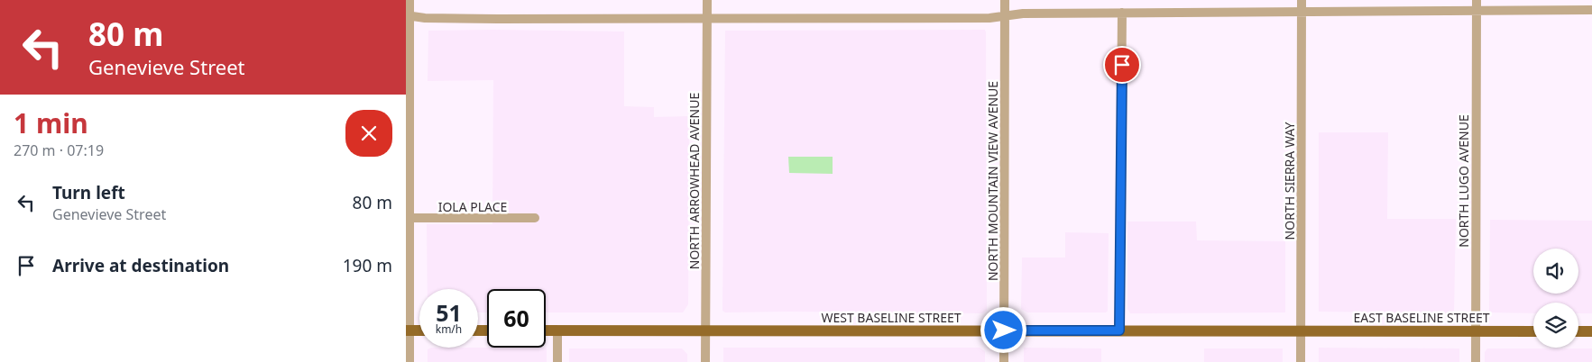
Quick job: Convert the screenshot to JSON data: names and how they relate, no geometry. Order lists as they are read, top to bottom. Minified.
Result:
{"streets":{"main road":["WEST BASELINE STREET","EAST BASELINE STREET"],"street":["NORTH ARROWHEAD AVENUE","NORTH MOUNTAIN VIEW AVENUE","NORTH SIERRA WAY","NORTH LUGO AVENUE","IOLA PLACE"]},"crossings":[["NORTH ARROWHEAD AVENUE","WEST BASELINE STREET"],["NORTH MOUNTAIN VIEW AVENUE","WEST BASELINE STREET"],["NORTH SIERRA WAY","WEST BASELINE STREET"],["NORTH SIERRA WAY","EAST BASELINE STREET"],["NORTH LUGO AVENUE","EAST BASELINE STREET"],["WEST BASELINE STREET","EAST BASELINE STREET"]],"page":{"turn":["80 m","Genevieve Street"],"heading":["1 min","270 m · 07:19"],"list":[{"name":"Turn left","note":"Genevieve Street","value":"80 m"},{"name":"Arrive at destination","value":"190 m"}],"speed":"51 km/h","limit":"60"}}
